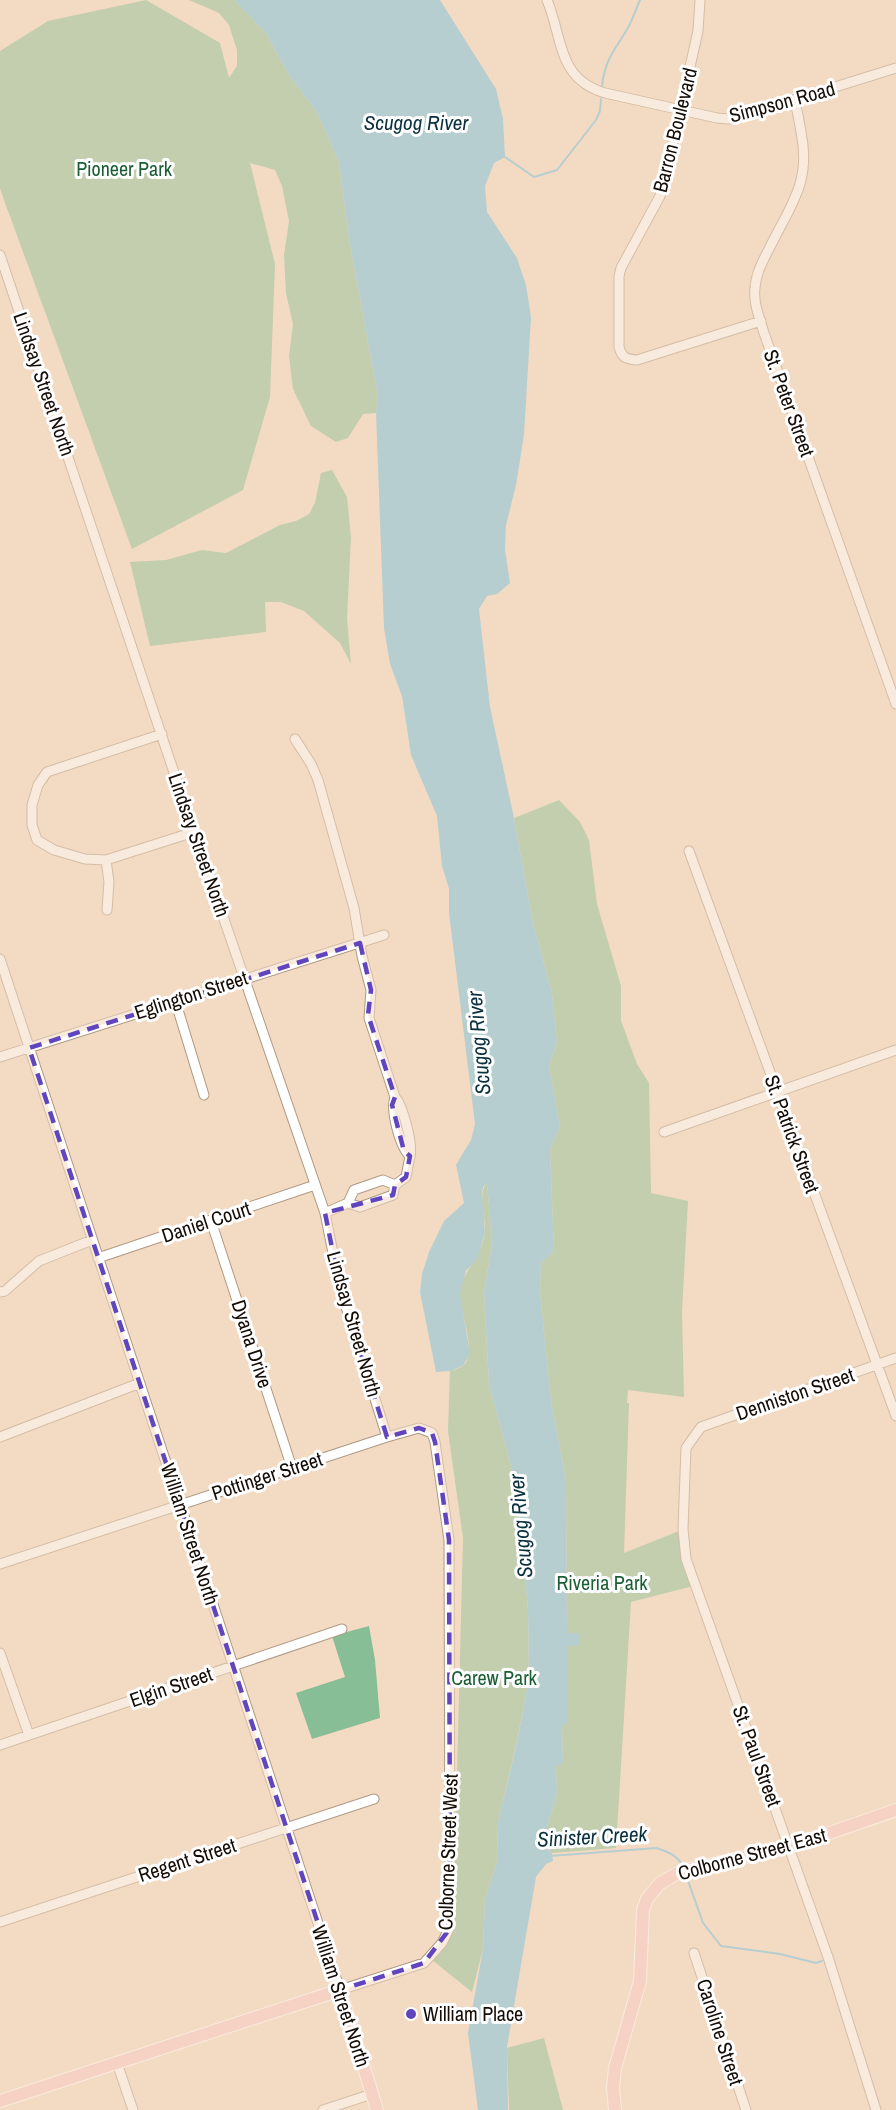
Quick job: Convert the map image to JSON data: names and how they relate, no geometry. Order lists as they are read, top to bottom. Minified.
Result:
{"streets":{"main road":["William Street North","Colborne Street West","Colborne Street East"],"street":["Simpson Road","Barron Boulevard","Lindsay Street North","St. Peter Street","Eglington Street","St. Patrick Street","Daniel Court","Dyana Drive","Denniston Street","Pottinger Street","Elgin Street","St. Paul Street","Regent Street","Caroline Street"]},"crossings":[["Simpson Road","Barron Boulevard"],["Simpson Road","St. Peter Street"],["Barron Boulevard","St. Peter Street"],["Lindsay Street North","Eglington Street"],["Lindsay Street North","Daniel Court"],["Lindsay Street North","Pottinger Street"],["Eglington Street","William Street North"],["St. Patrick Street","Denniston Street"],["Daniel Court","Dyana Drive"],["Daniel Court","William Street North"],["Dyana Drive","Pottinger Street"],["Denniston Street","St. Paul Street"],["Pottinger Street","William Street North"],["Pottinger Street","Colborne Street West"],["William Street North","Elgin Street"],["William Street North","Colborne Street West"],["William Street North","Regent Street"],["St. Paul Street","Colborne Street East"]],"water":["Scugog River","Sinister Creek"],"parks":["Pioneer Park","Riveria Park","Carew Park"],"places":["William Place"]}
